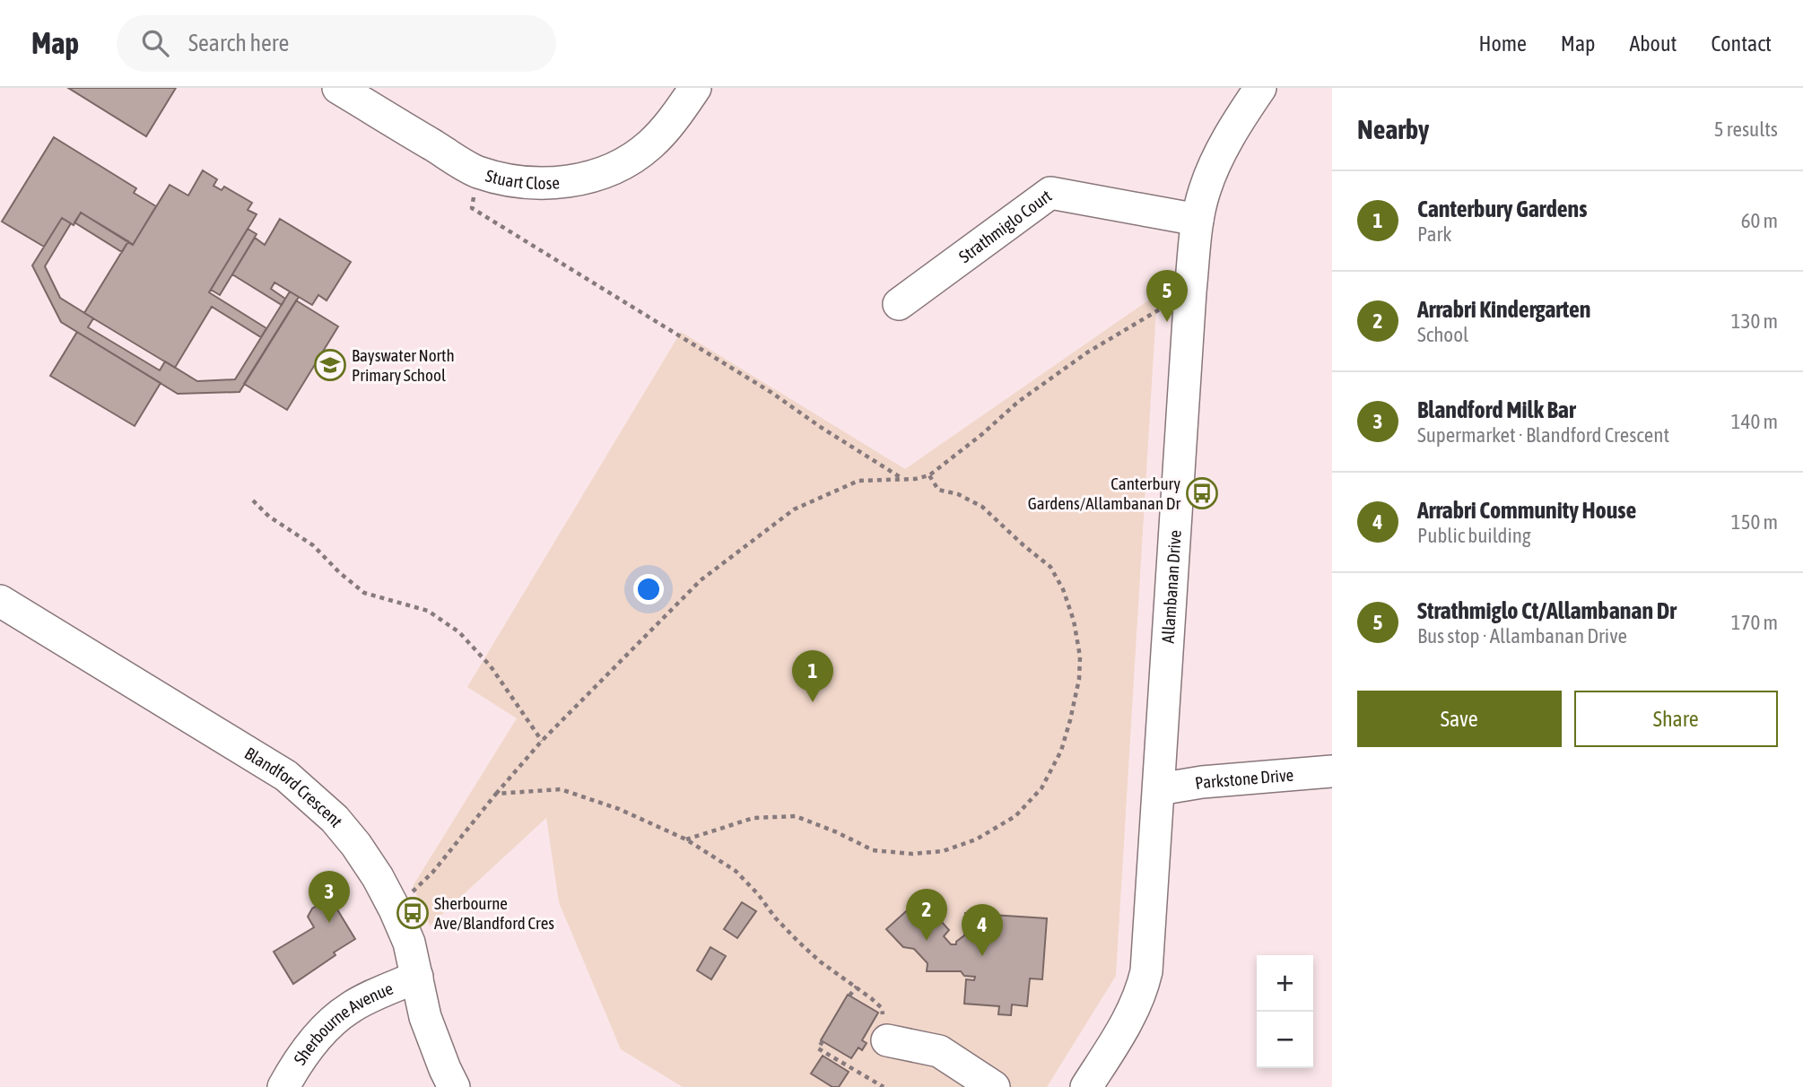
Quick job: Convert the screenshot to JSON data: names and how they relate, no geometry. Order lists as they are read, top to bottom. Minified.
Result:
{"streets":{"street":["Stuart Close","Strathmiglo Court","Allambanan Drive","Parkstone Drive","Blandford Crescent","Sherbourne Avenue"]},"crossings":[["Strathmiglo Court","Allambanan Drive"],["Allambanan Drive","Parkstone Drive"],["Blandford Crescent","Sherbourne Avenue"]],"places":{"school or university":["Bayswater North Primary School"],"bus stop":["Canterbury Gardens/Allambanan Dr","Sherbourne Ave/Blandford Cres"]},"page":{"header":"Map","search":"Search here","nav":["Home","Map","About","Contact"],"heading":["Nearby","5 results"],"list":[{"mark":"1","name":"Canterbury Gardens","note":"Park","value":"60 m"},{"mark":"2","name":"Arrabri Kindergarten","note":"School","value":"130 m"},{"mark":"3","name":"Blandford Milk Bar","note":"Supermarket · Blandford Crescent","value":"140 m"},{"mark":"4","name":"Arrabri Community House","note":"Public building","value":"150 m"},{"mark":"5","name":"Strathmiglo Ct/Allambanan Dr","note":"Bus stop · Allambanan Drive","value":"170 m"}],"pins":["5","1","3","2","4"],"buttons":["Save","Share"],"map_buttons":["+","−"]}}
